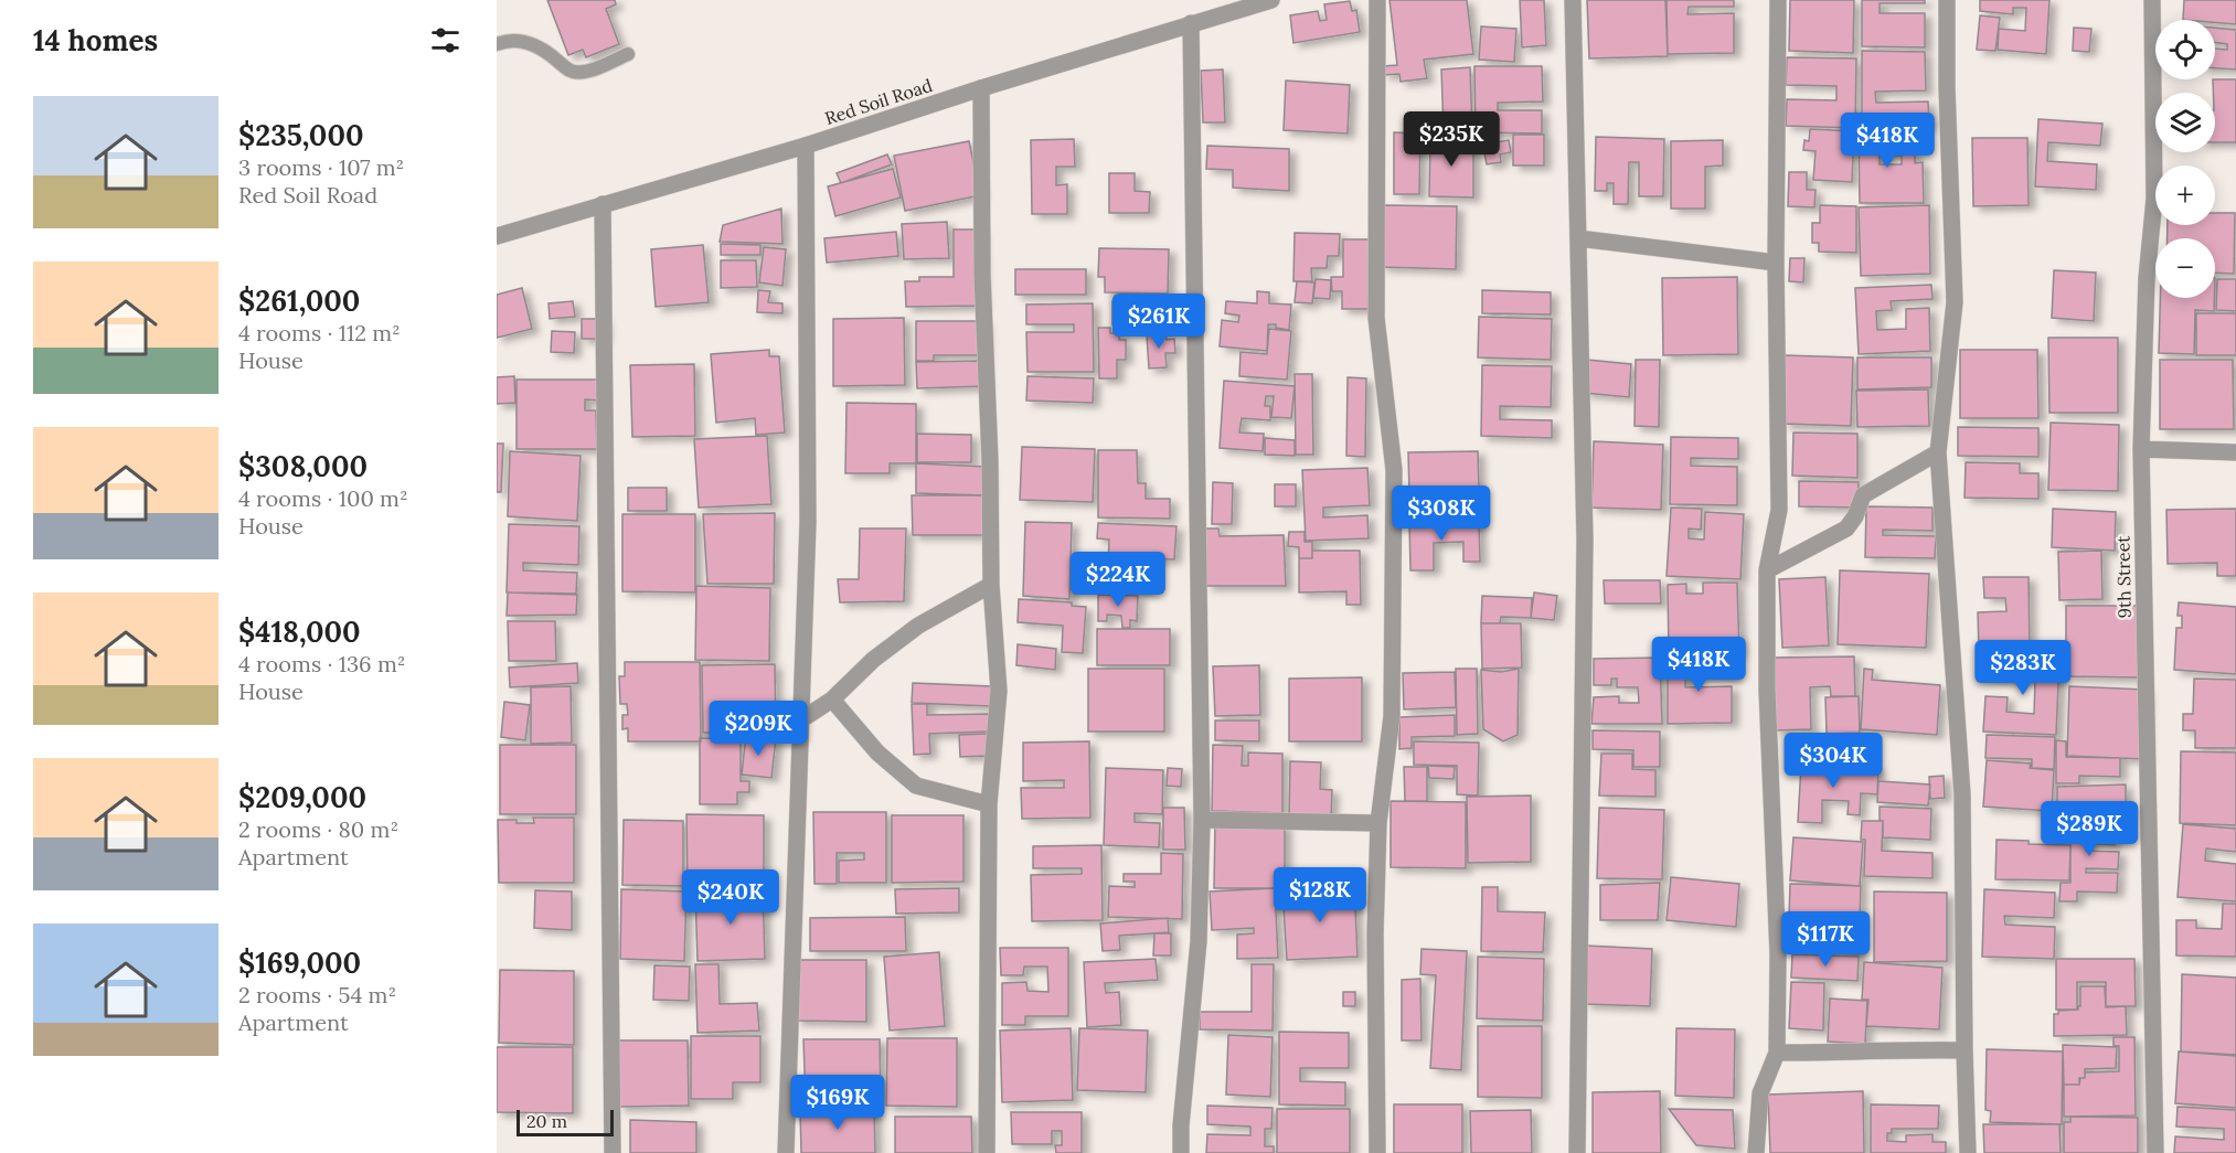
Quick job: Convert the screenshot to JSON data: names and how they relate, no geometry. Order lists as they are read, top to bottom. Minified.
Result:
{"streets":{"street":["Red Soil Road","9th Street"]},"scale_bar":"20 m","page":{"heading":"14 homes","map_buttons":["+","−"],"list":[{"name":"$235,000","note":"3 rooms · 107 m² · Red Soil Road"},{"name":"$261,000","note":"4 rooms · 112 m² · House"},{"name":"$308,000","note":"4 rooms · 100 m² · House"},{"name":"$418,000","note":"4 rooms · 136 m² · House"},{"name":"$209,000","note":"2 rooms · 80 m² · Apartment"},{"name":"$169,000","note":"2 rooms · 54 m² · Apartment"}],"price":["$235K","$418K","$261K","$308K","$224K","$418K","$283K","$209K","$304K","$289K","$128K","$240K","$117K","$169K"],"scale":"20 m"}}
